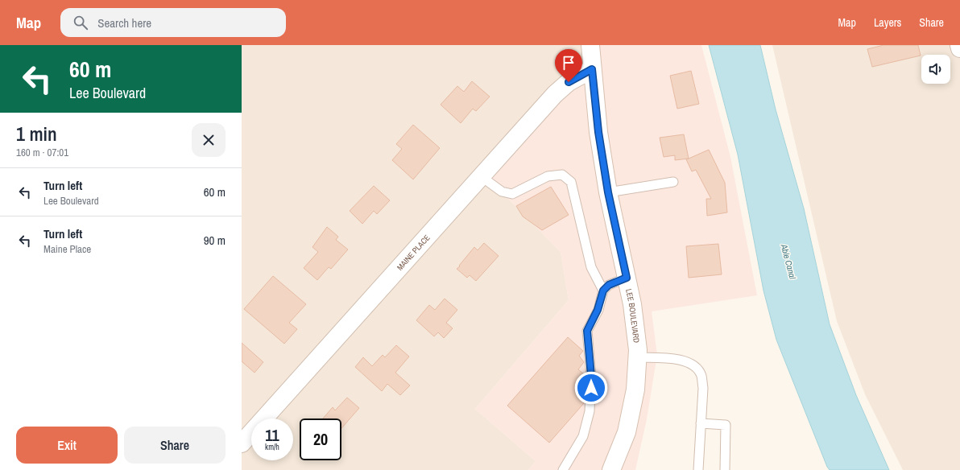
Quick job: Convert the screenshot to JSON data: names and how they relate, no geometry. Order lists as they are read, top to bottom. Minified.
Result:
{"streets":{"street":["MAINE PLACE","LEE BOULEVARD"]},"crossings":[["MAINE PLACE","LEE BOULEVARD"]],"water":["Able Canal"],"page":{"header":"Map","search":"Search here","nav":["Map","Layers","Share"],"turn":["60 m","Lee Boulevard"],"heading":["1 min","160 m · 07:01"],"list":[{"name":"Turn left","note":"Lee Boulevard","value":"60 m"},{"name":"Turn left","note":"Maine Place","value":"90 m"}],"speed":"11 km/h","limit":"20","buttons":["Exit","Share"]}}
